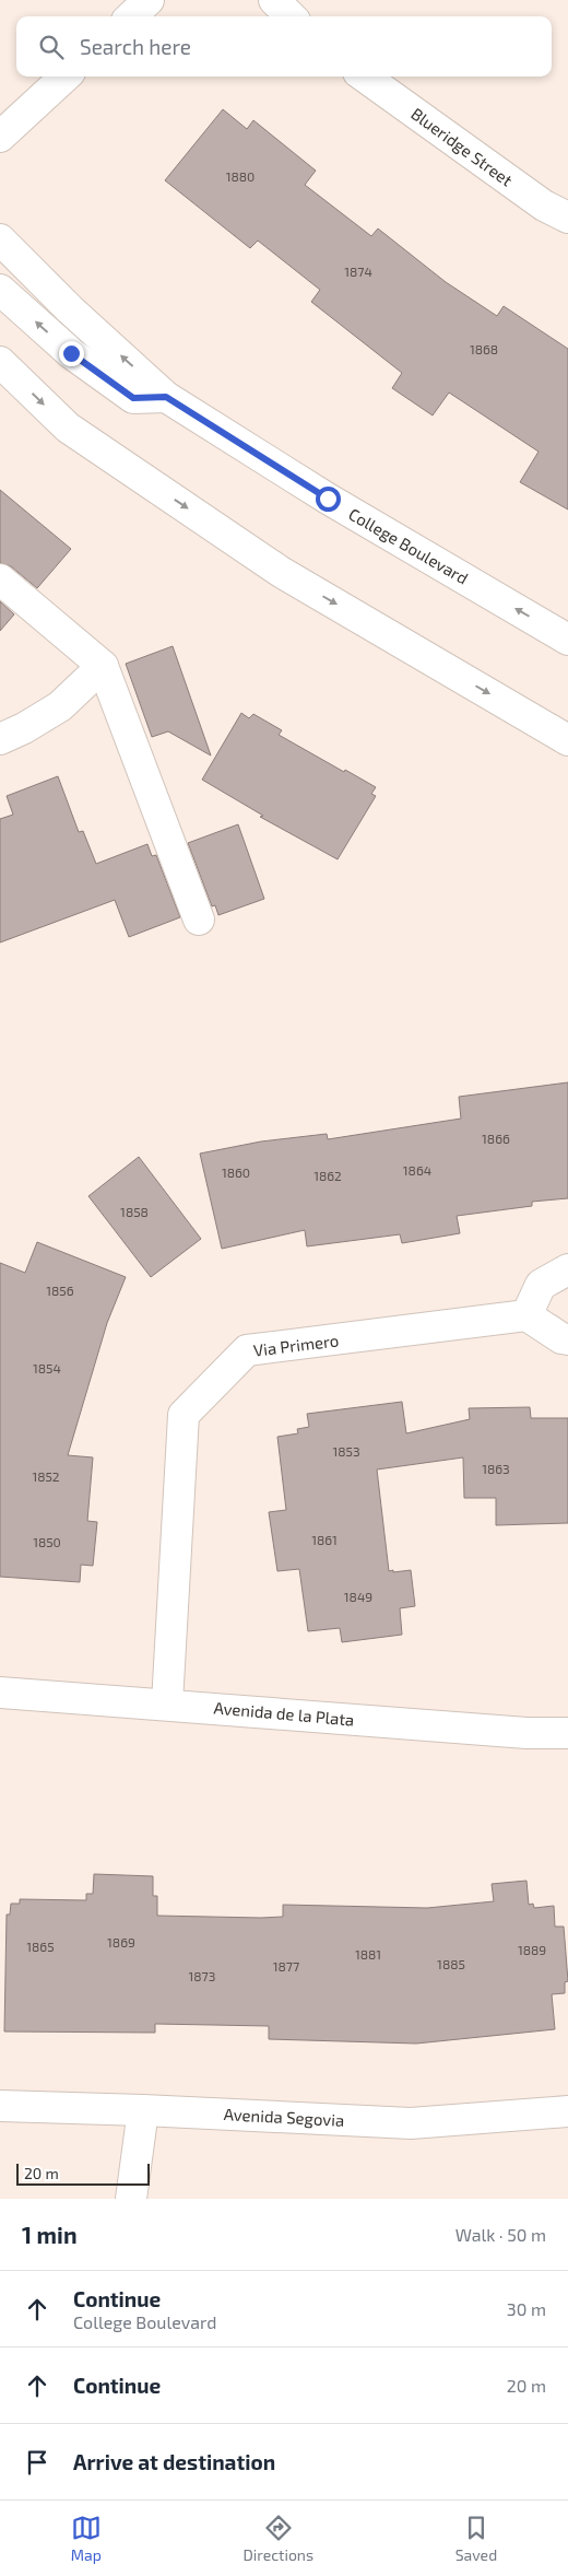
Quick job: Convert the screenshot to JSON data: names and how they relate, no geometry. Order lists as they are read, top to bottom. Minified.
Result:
{"streets":{"street":["Blueridge Street","College Boulevard","Via Primero","Avenida de la Plata","Avenida Segovia"]},"crossings":[["Via Primero","Avenida de la Plata"]],"house_numbers":["1880","1874","1868","1866","1864","1860","1862","1858","1856","1854","1853","1863","1852","1861","1850","1849","1869","1865","1889","1881","1885","1877","1873"],"scale_bar":"20 m","page":{"search":"Search here","scale":"20 m","heading":["1 min","Walk · 50 m"],"list":[["Continue","College Boulevard","30 m"],["Continue","20 m"],"Arrive at destination"],"nav":["Map","Directions","Saved"]}}
